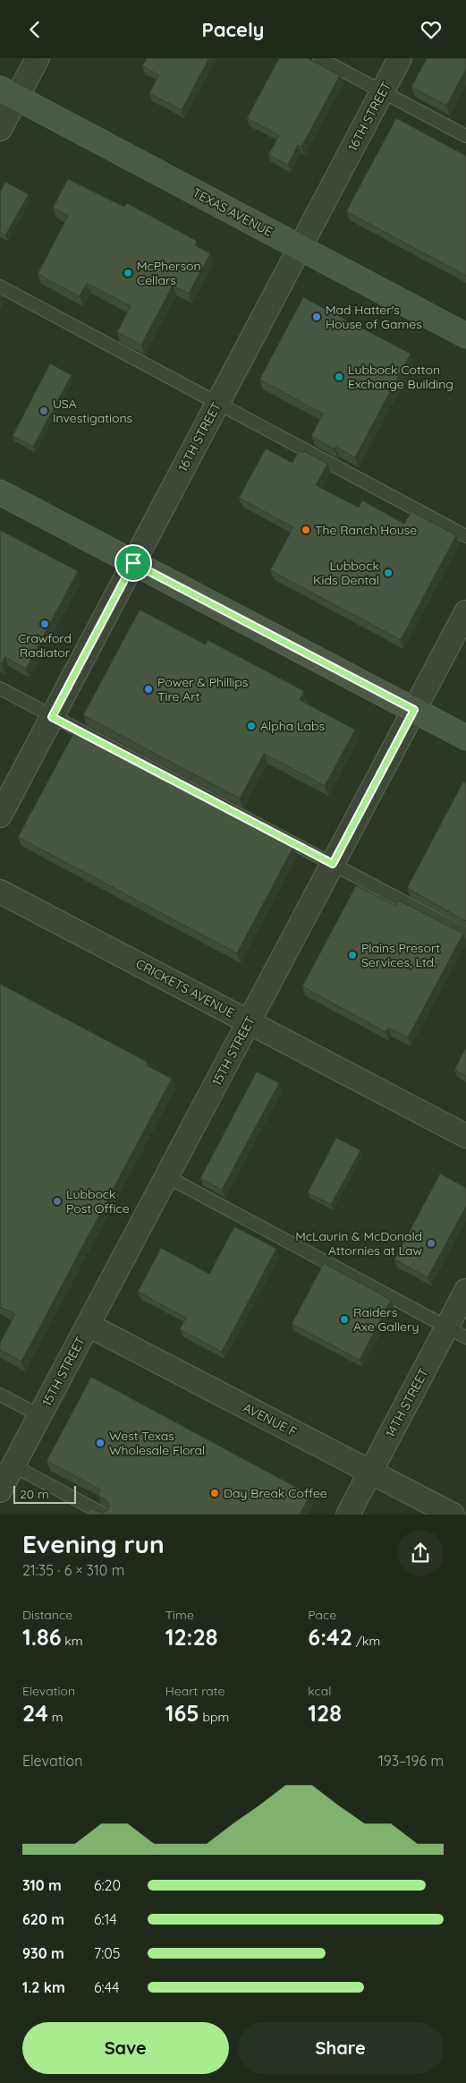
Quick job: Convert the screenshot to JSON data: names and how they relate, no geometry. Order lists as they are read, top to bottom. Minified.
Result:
{"streets":{"main road":["TEXAS AVENUE"],"street":["16TH STREET","CRICKETS AVENUE","15TH STREET","14TH STREET","AVENUE F"]},"crossings":[["16TH STREET","TEXAS AVENUE"],["CRICKETS AVENUE","15TH STREET"],["15TH STREET","AVENUE F"],["14TH STREET","AVENUE F"]],"places":["McPherson Cellars","Mad Hatter's House of Games","Lubbock Cotton Exchange Building","USA Investigations","The Ranch House","Lubbock Kids Dental","Crawford Radiator","Power & Phillips Tire Art","Alpha Labs","Plains Presort Services, Ltd.","Lubbock Post Office","McLaurin & McDonald Attornies at Law","Raiders Axe Gallery","West Texas Wholesale Floral","Day Break Coffee"],"scale_bar":"20 m","page":{"header":"Pacely","scale":"20 m","heading":["Evening run","21:35 · 6 × 310 m"],"stats":[["Distance","1.86 km"],["Time","12:28"],["Pace","6:42 /km"],["Elevation","24 m"],["Heart rate","165 bpm"],["kcal","128"]],"chart":["Elevation","193–196 m"],"list":[{"name":"310 m","note":"6:20"},{"name":"620 m","note":"6:14"},{"name":"930 m","note":"7:05"},{"name":"1.2 km","note":"6:44"}],"buttons":["Save","Share"]}}
